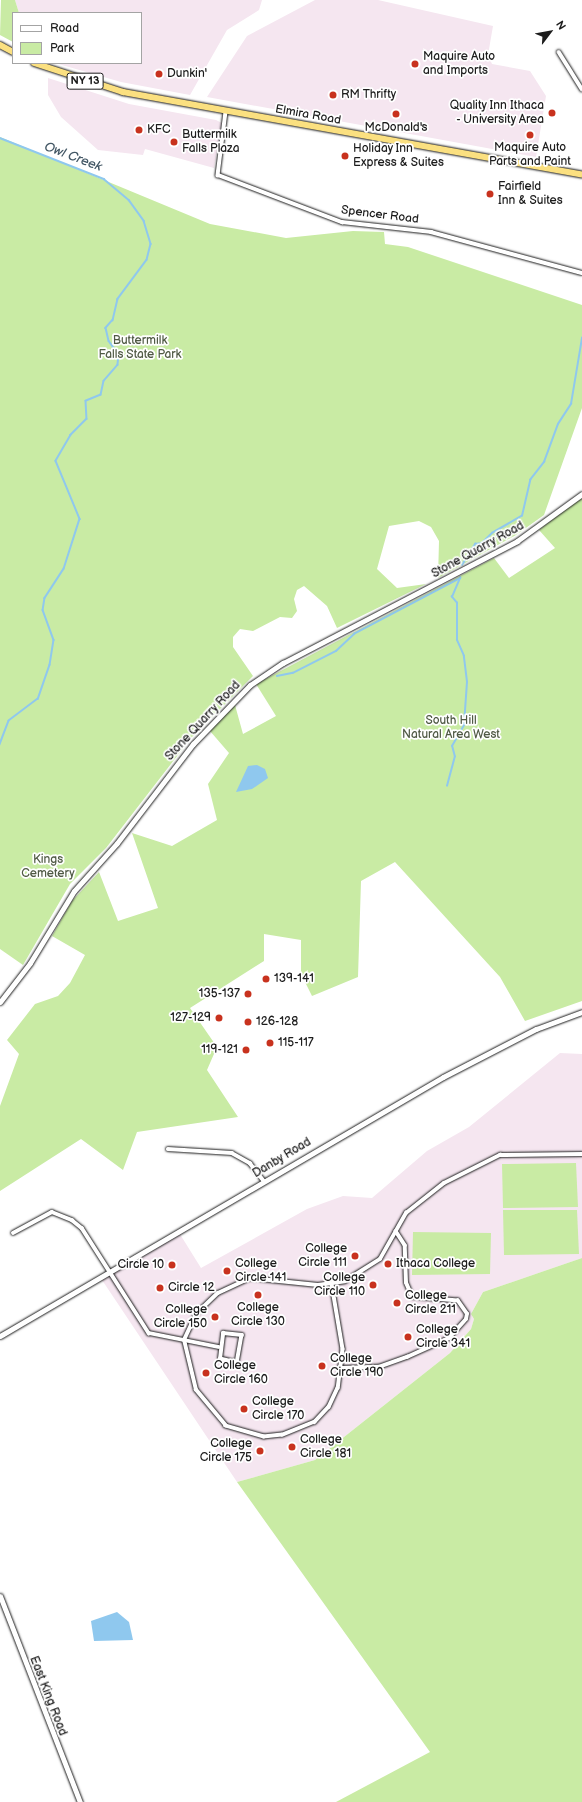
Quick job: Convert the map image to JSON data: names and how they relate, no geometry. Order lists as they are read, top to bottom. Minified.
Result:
{"streets":{"highway":["NY 13","Elmira Road"],"street":["Spencer Road","Stone Quarry Road","Danby Road","East King Road"]},"crossings":[["Elmira Road","Spencer Road"]],"water":["Owl Creek"],"parks":["Buttermilk Falls State Park","South Hill Natural Area West","Kings Cemetery"],"places":["Maquire Auto and Imports","Dunkin'","RM Thrifty","Quality Inn Ithaca - University Area","McDonald's","KFC","Maquire Auto Parts and Paint","Buttermilk Falls Plaza","Holiday Inn Express & Suites","Fairfield Inn & Suites","139-141","135-137","127-129","126-128","115-117","119-121","College Circle 111","Ithaca College","Circle 10","College Circle 141","College Circle 110","Circle 12","College Circle 130","College Circle 211","College Circle 150","College Circle 341","College Circle 190","College Circle 160","College Circle 170","College Circle 181","College Circle 175"],"legend":["Road","Park"],"north":"top right"}
